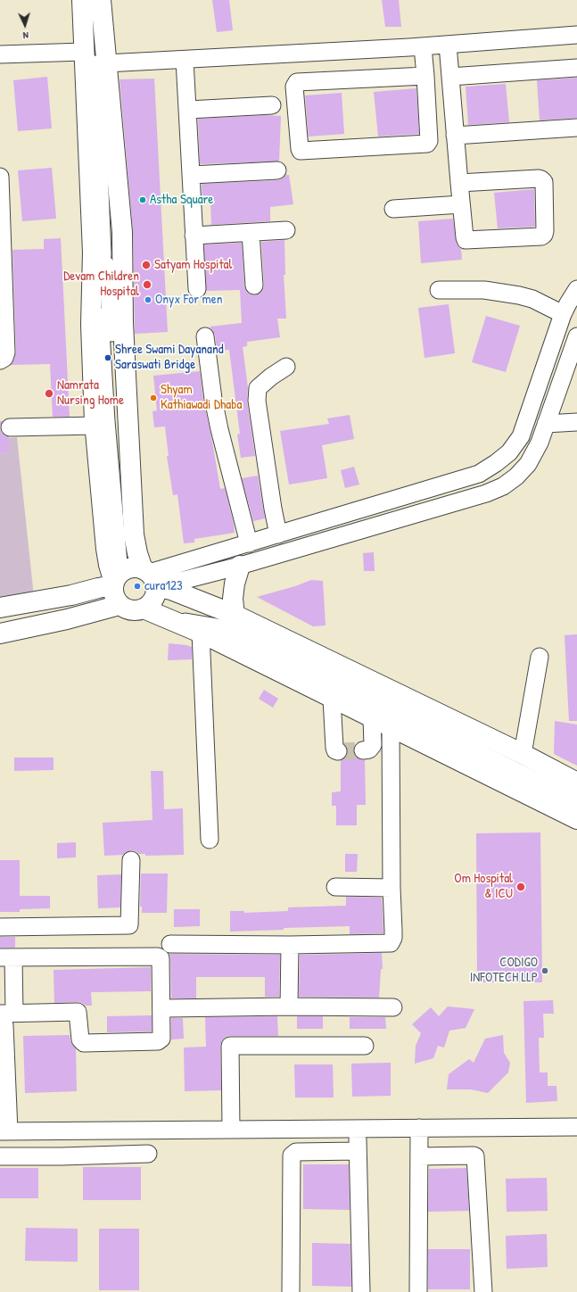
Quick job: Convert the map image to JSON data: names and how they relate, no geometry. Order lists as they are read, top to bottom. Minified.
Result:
{"places":["Astha Square","Satyam Hospital","Devam Children Hospital","Onyx For men","Shree Swami Dayanand Saraswati Bridge","Namrata Nursing Home","Shyam Kathiawadi Dhaba","cura123","Om Hospital & ICU","CODIGO INFOTECH LLP"],"north":"bottom"}
